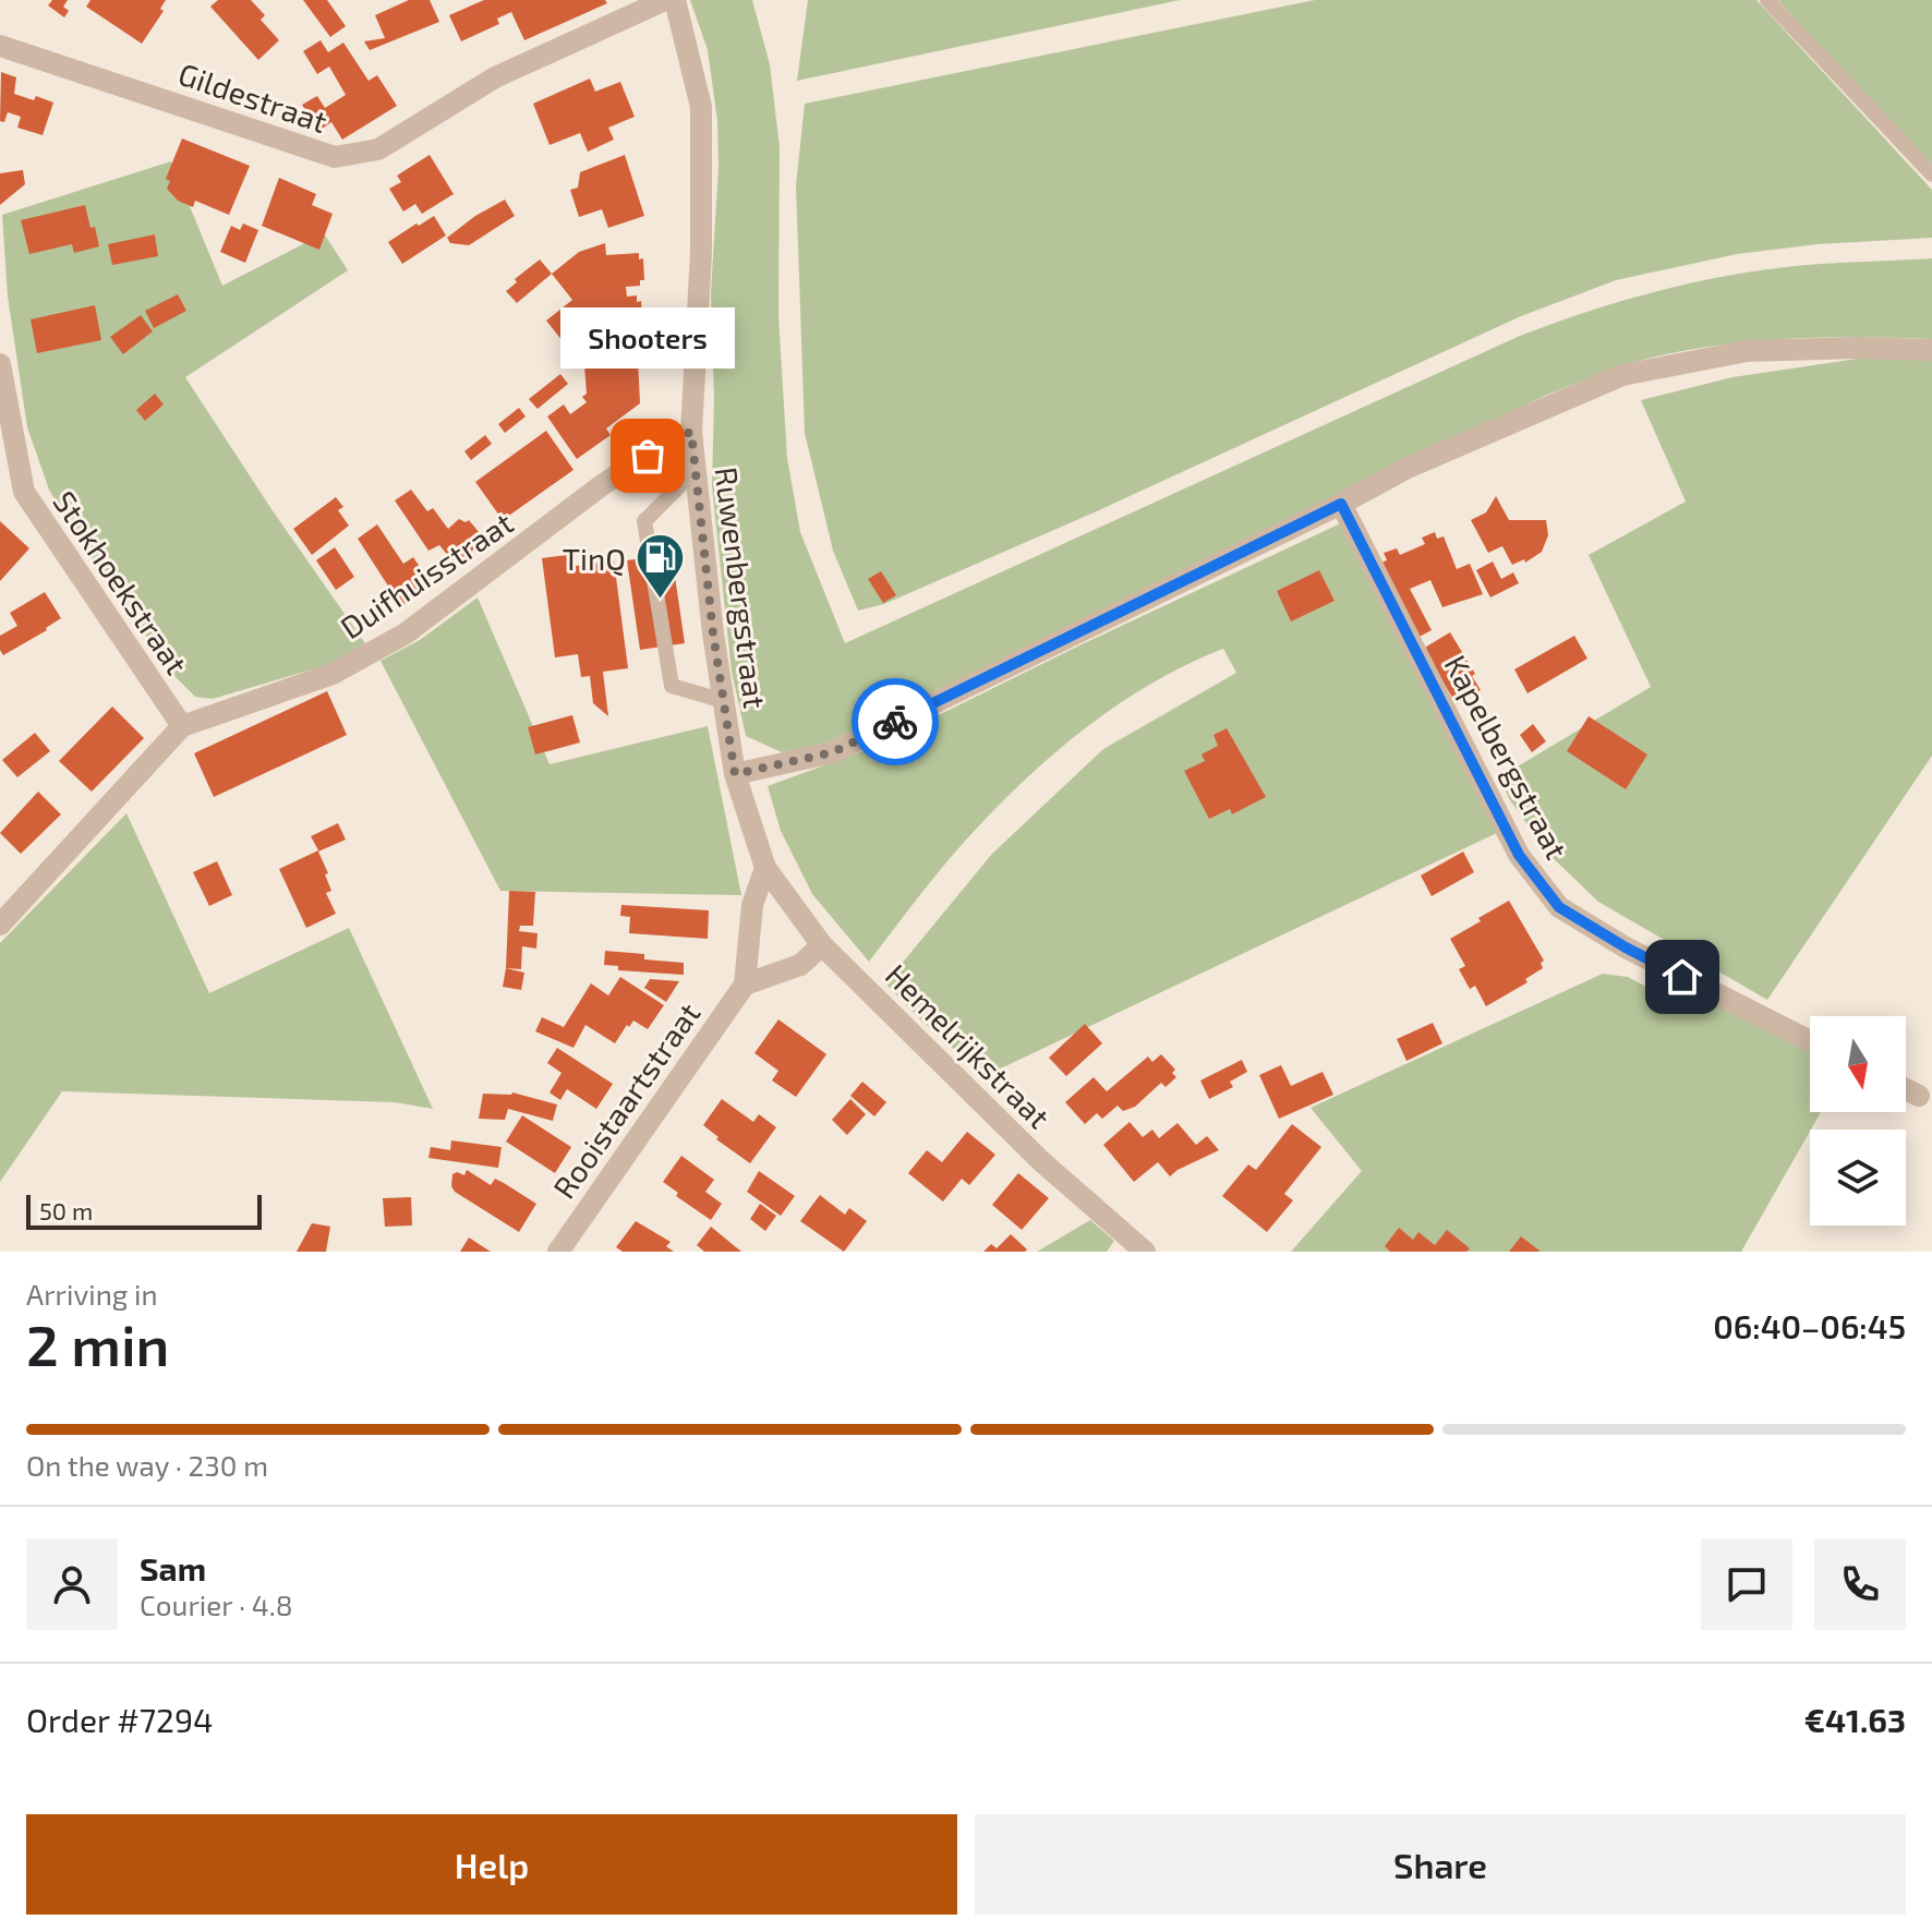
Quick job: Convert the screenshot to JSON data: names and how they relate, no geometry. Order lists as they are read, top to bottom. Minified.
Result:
{"streets":{"street":["Gildestraat","Duifhuisstraat","Stokhoekstraat","Ruwenbergstraat","Kapelbergstraat","Hemelrijkstraat","Rooistaartstraat"]},"crossings":[["Duifhuisstraat","Stokhoekstraat"],["Duifhuisstraat","Ruwenbergstraat"],["Ruwenbergstraat","Hemelrijkstraat"],["Ruwenbergstraat","Rooistaartstraat"],["Hemelrijkstraat","Rooistaartstraat"]],"places":{"other":["Shooters"],"fuel station":["TinQ"]},"scale_bar":"50 m","north":"bottom","page":{"bubble":"Shooters","scale":"50 m","heading":["2 min","Arriving in","06:40–06:45"],"panel":["Sam","Courier · 4.8","Order #7294","€41.63"],"bar":"On the way · 230 m","buttons":["Help","Share"]}}
